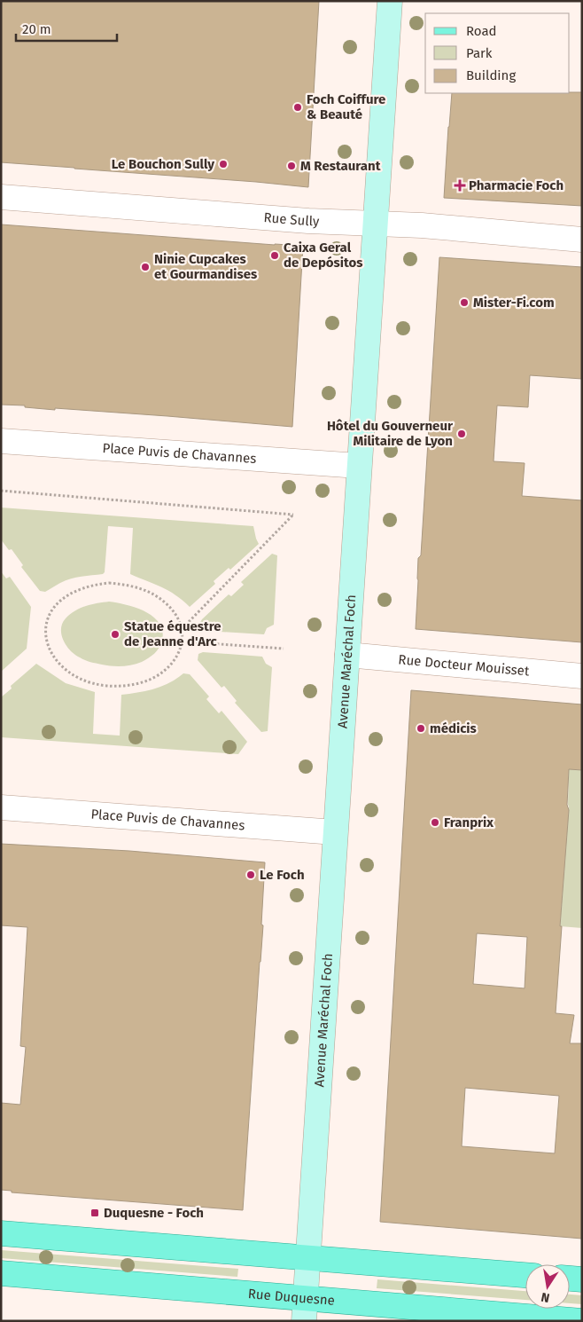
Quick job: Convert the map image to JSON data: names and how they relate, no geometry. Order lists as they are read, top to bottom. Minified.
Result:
{"streets":{"main road":["Avenue Maréchal Foch","Rue Duquesne"],"street":["Rue Sully","Place Puvis de Chavannes","Rue Docteur Mouisset"]},"crossings":[["Rue Sully","Avenue Maréchal Foch"],["Place Puvis de Chavannes","Avenue Maréchal Foch"],["Avenue Maréchal Foch","Rue Docteur Mouisset"],["Avenue Maréchal Foch","Rue Duquesne"]],"places":{"other":["Foch Coiffure & Beauté","Le Bouchon Sully","M Restaurant","Caixa Geral de Depósitos","Ninie Cupcakes et Gourmandises","Mister-Fi.com","Hôtel du Gouverneur Militaire de Lyon","Statue équestre de Jeanne d'Arc","médicis","Franprix","Le Foch"],"health":["Pharmacie Foch"],"transit":["Duquesne - Foch"]},"legend":["Road","Park","Building"],"scale_bar":"20 m","north":"bottom"}
